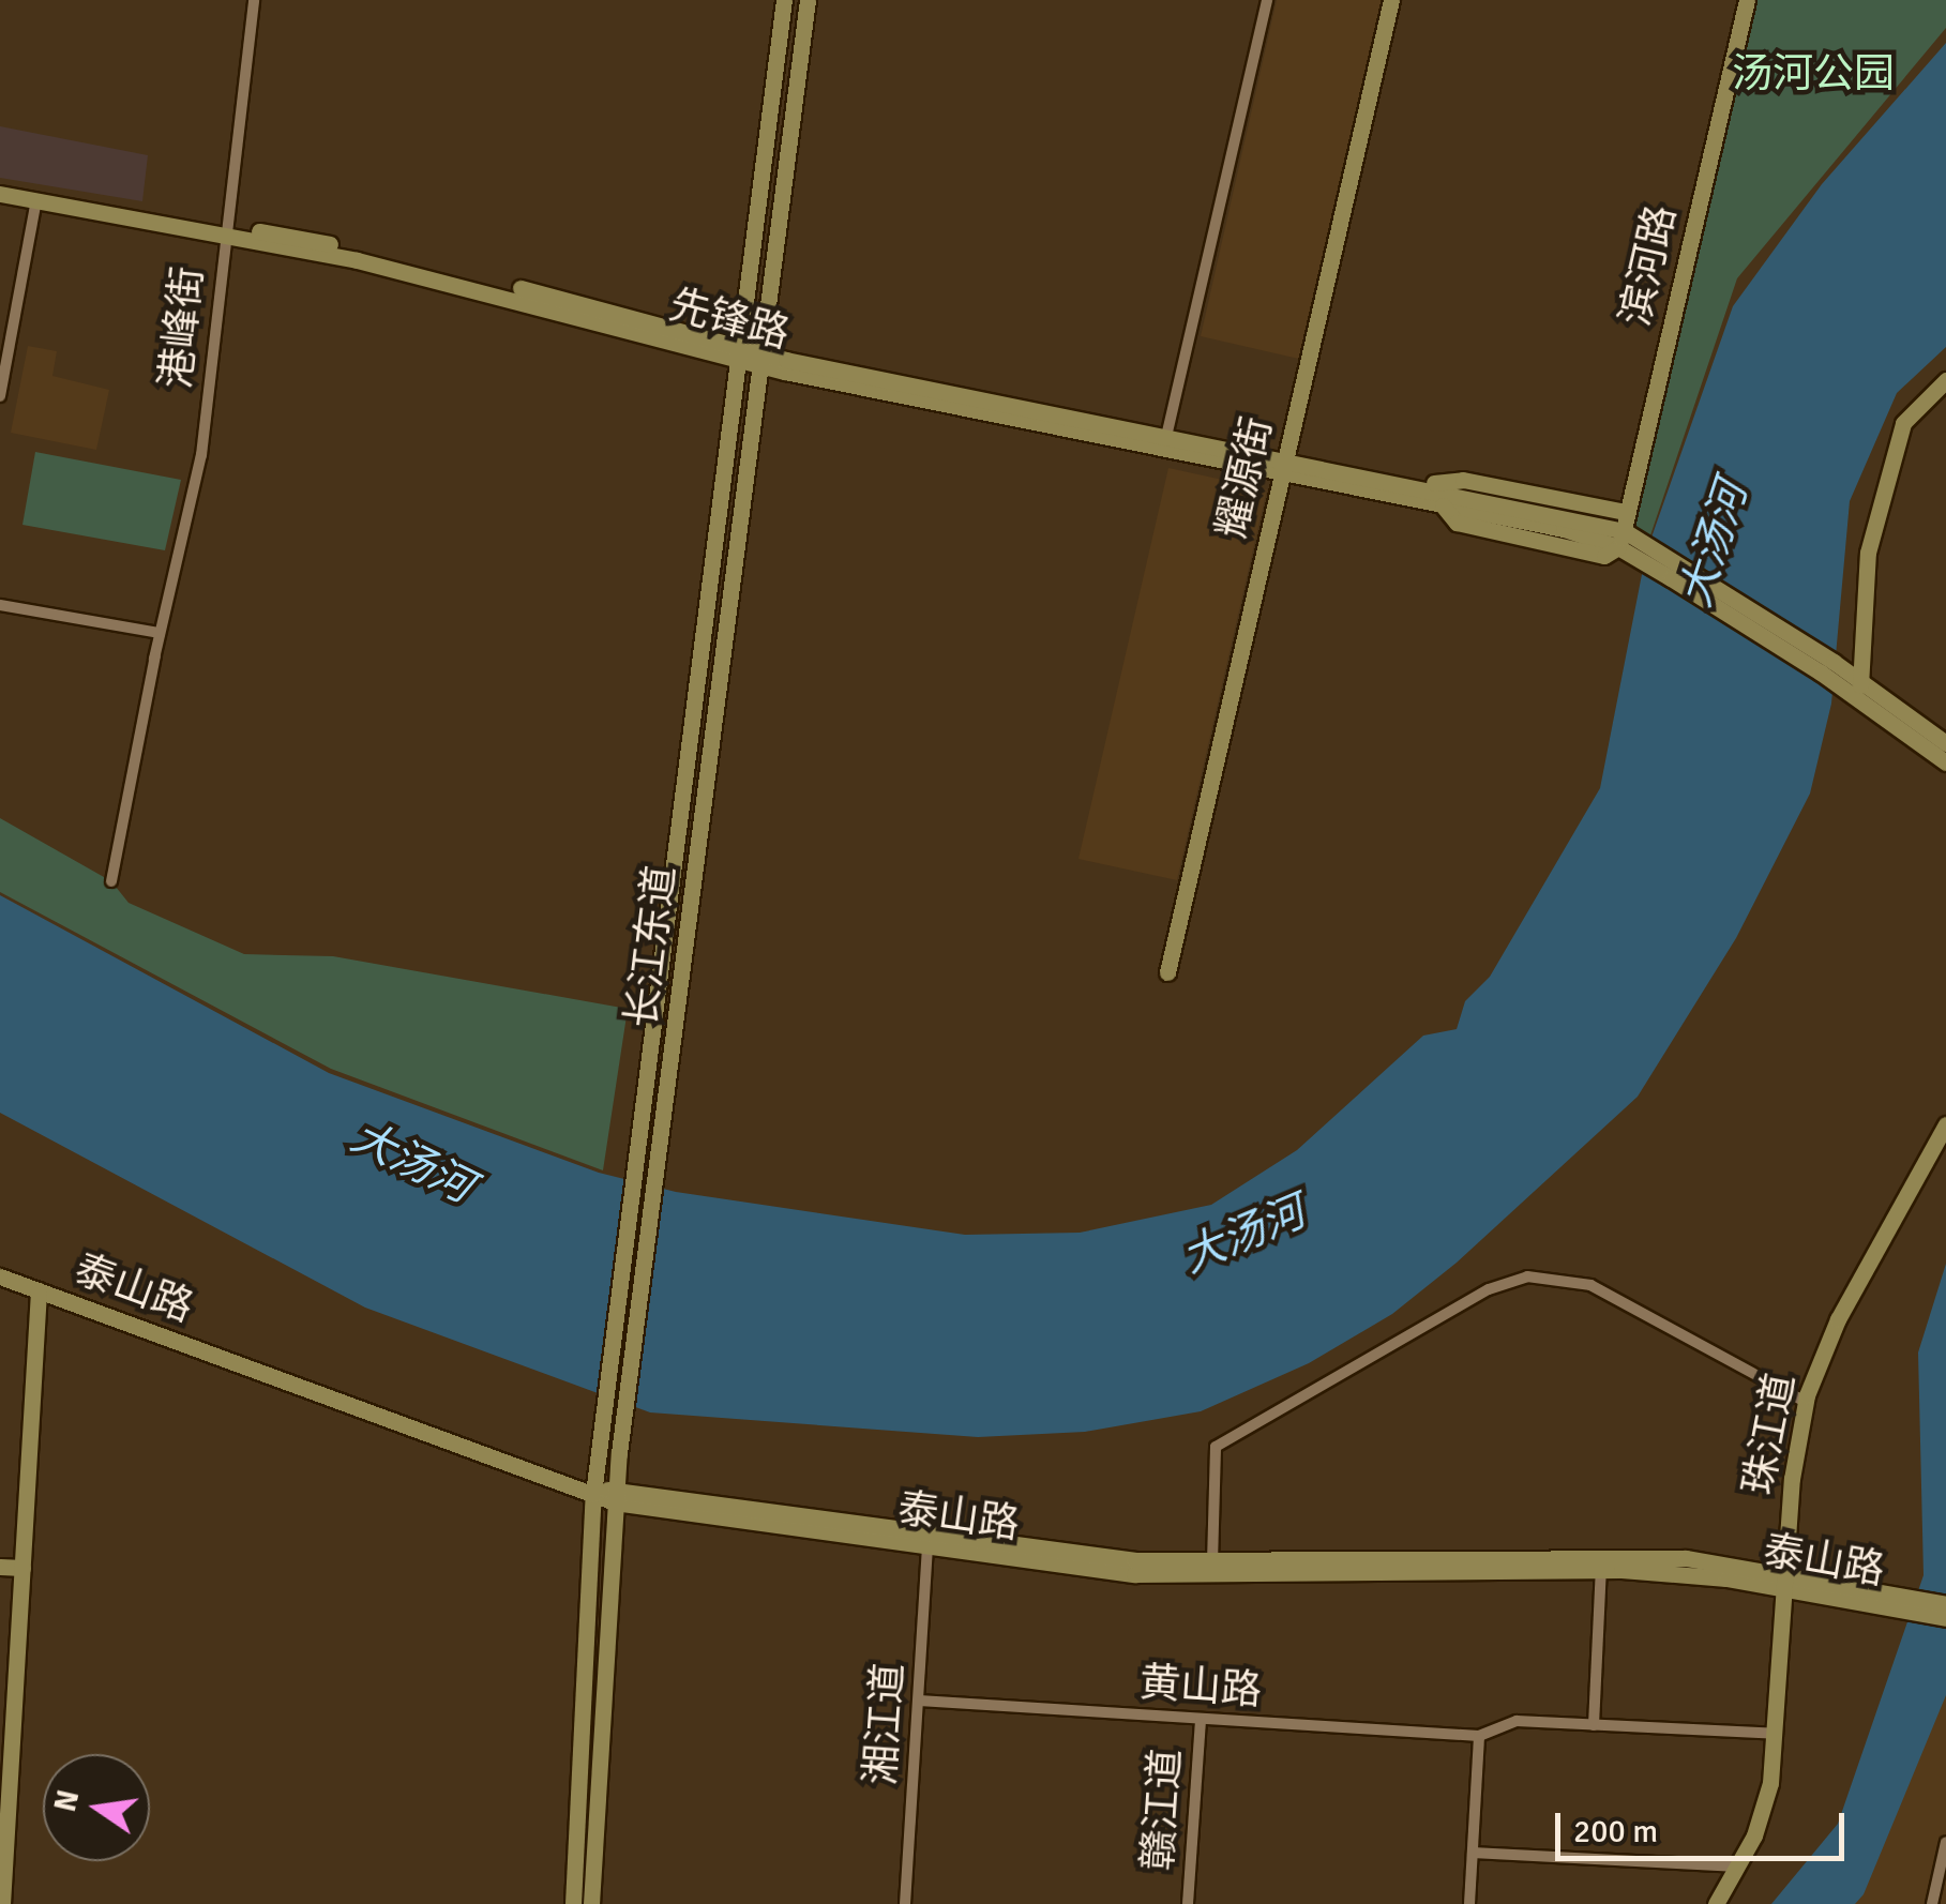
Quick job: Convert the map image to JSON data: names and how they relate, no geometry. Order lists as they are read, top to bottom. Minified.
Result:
{"streets":{"street":["滨河路","先锋路","港峰街","耀源街","长江东道","泰山路","珠江道","黄山路","湘江道","赣江道"]},"crossings":[["滨河路","先锋路"],["先锋路","港峰街"],["先锋路","耀源街"],["先锋路","长江东道"],["长江东道","泰山路"],["泰山路","珠江道"],["泰山路","湘江道"],["珠江道","黄山路"],["黄山路","湘江道"],["黄山路","赣江道"]],"water":["大汤河"],"parks":["汤河公园"],"scale_bar":"200 m","north":"left"}
